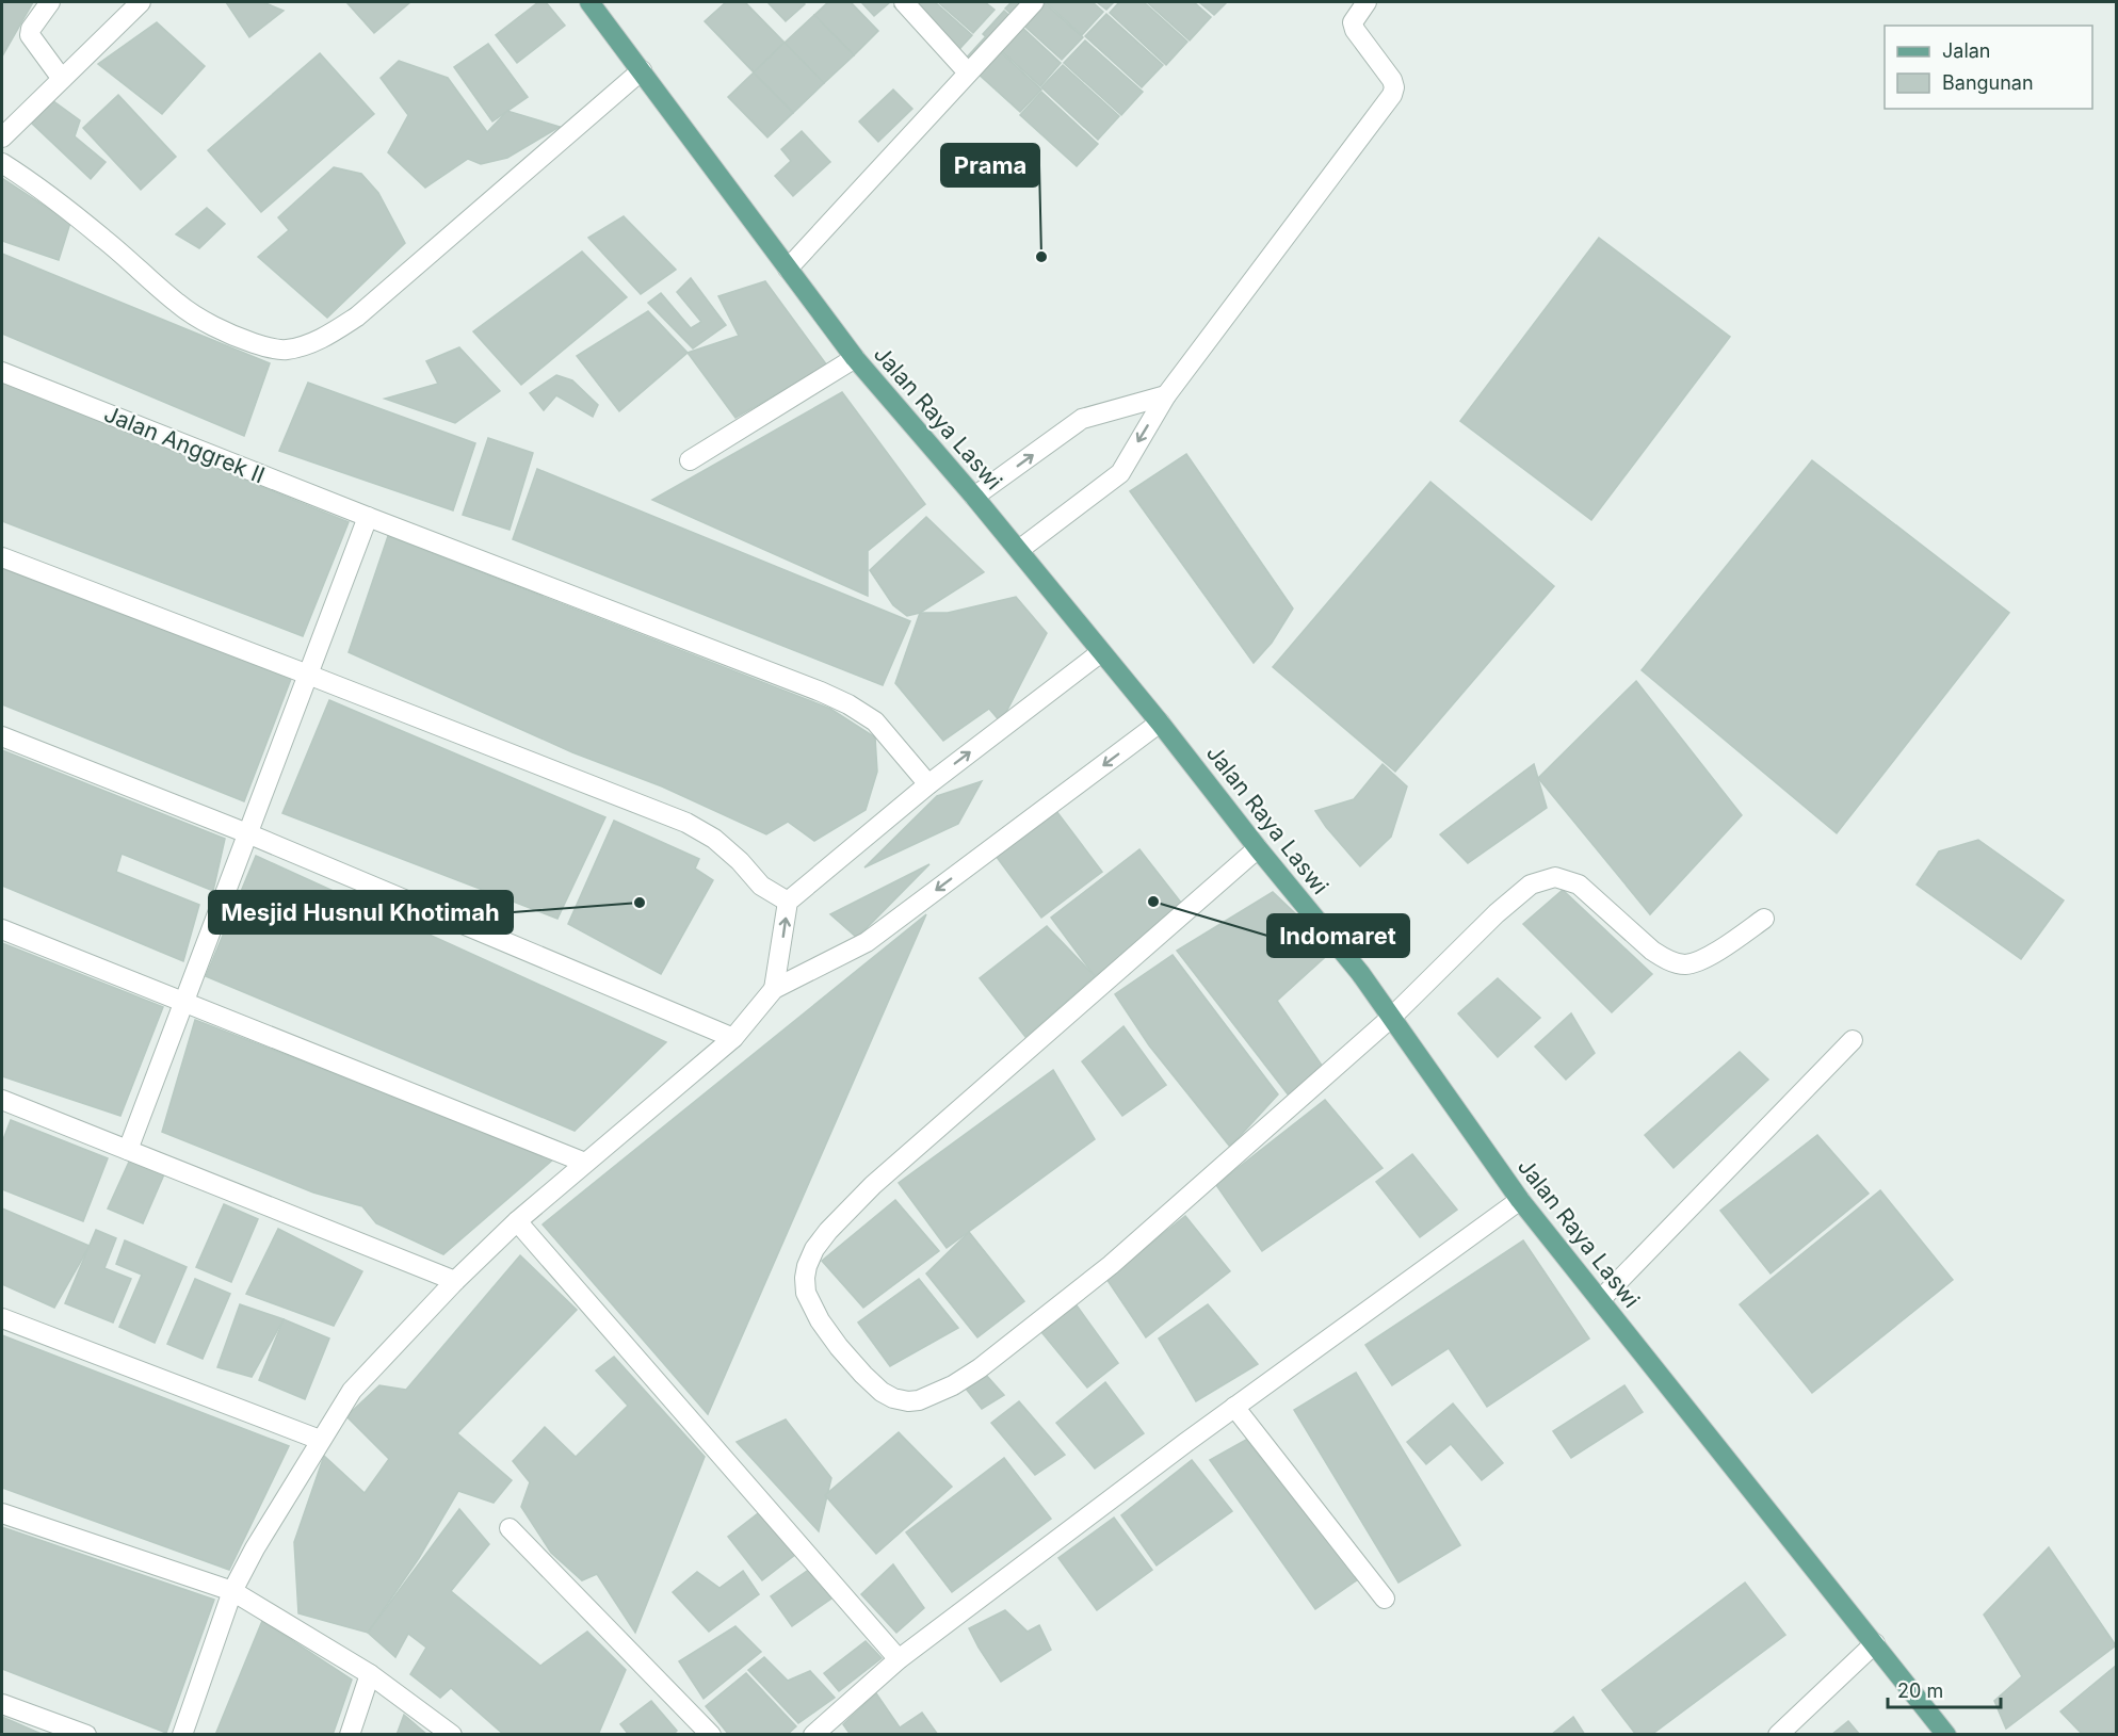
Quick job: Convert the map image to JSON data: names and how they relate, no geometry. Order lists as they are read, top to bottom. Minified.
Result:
{"streets":{"main road":["Jalan Raya Laswi"],"street":["Jalan Anggrek II"]},"places":["Prama","Indomaret","Mesjid Husnul Khotimah"],"legend":["Jalan","Bangunan"],"scale_bar":"20 m"}
